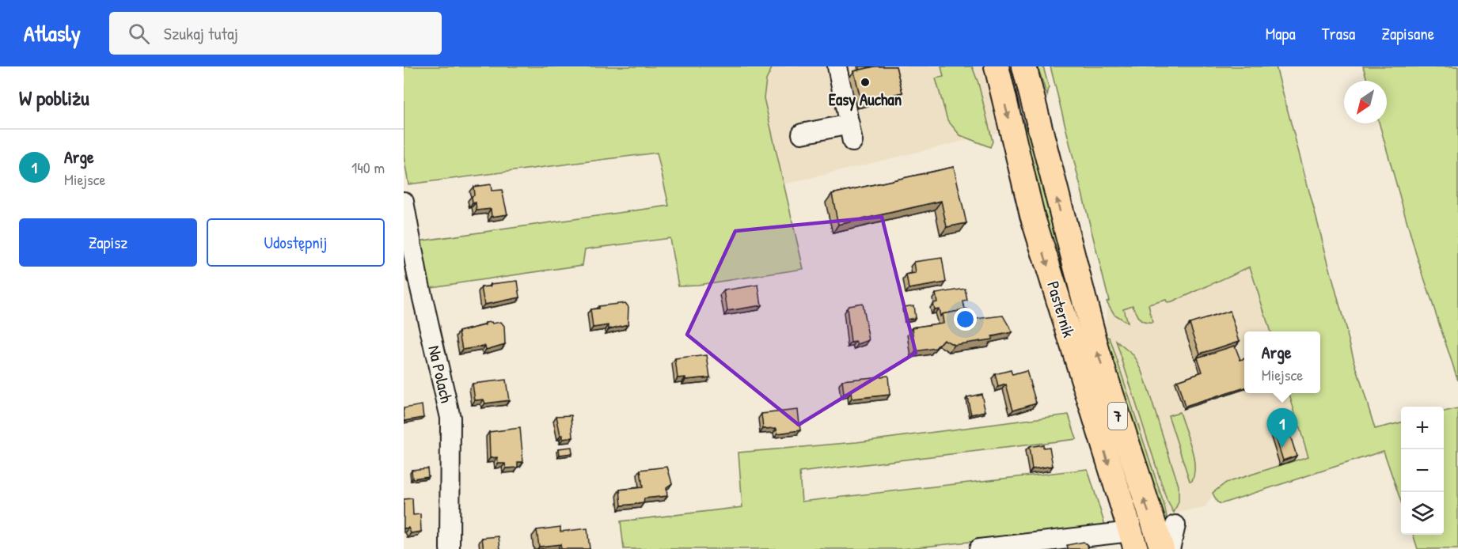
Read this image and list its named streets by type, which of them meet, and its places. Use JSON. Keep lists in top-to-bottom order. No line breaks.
{"streets":{"main road":["Pasternik","7"],"street":["Na Polach"]},"places":["Easy Auchan"],"north":"bottom left","page":{"header":"Atlasly","search":"Szukaj tutaj","nav":["Mapa","Trasa","Zapisane"],"heading":"W pobliżu","list":[{"mark":"1","name":"Arge","note":"Miejsce","value":"140 m"}],"buttons":["Zapisz","Udostępnij"],"popup":["Arge","Miejsce"],"map_buttons":["+","−"],"pins":"1"}}
